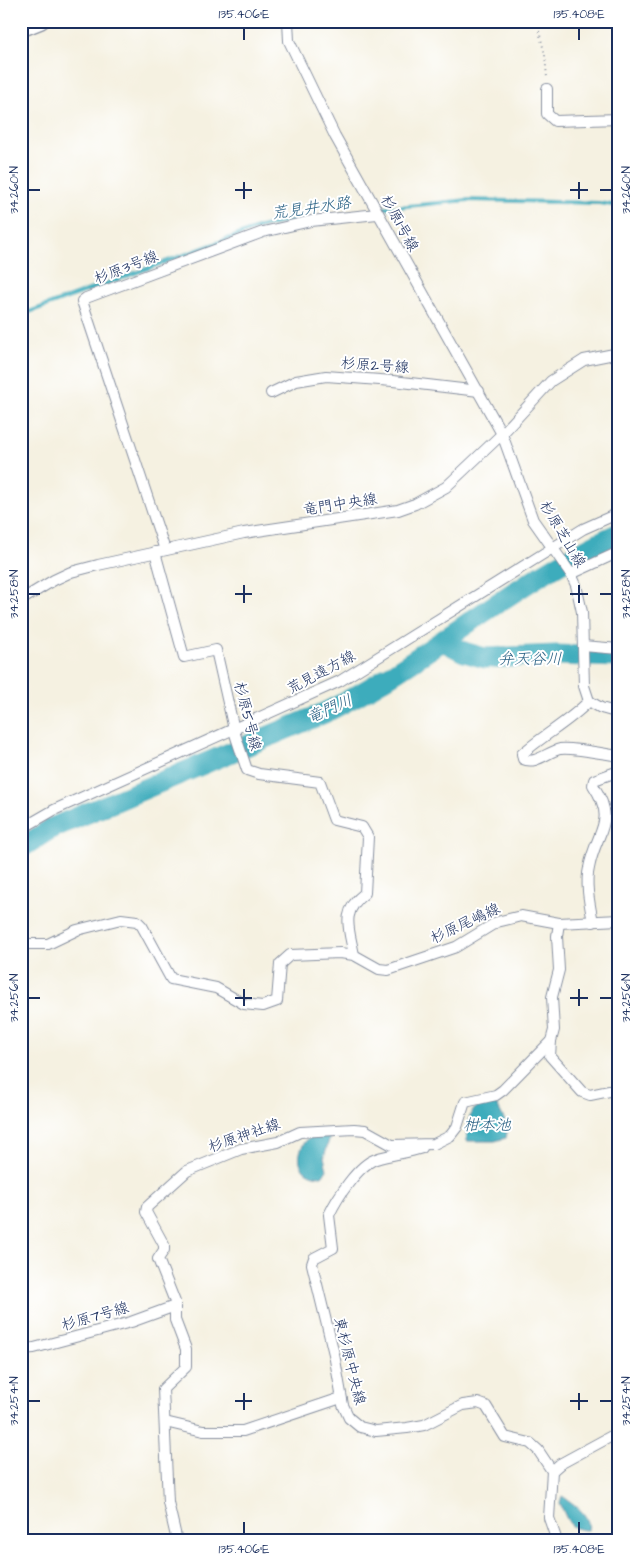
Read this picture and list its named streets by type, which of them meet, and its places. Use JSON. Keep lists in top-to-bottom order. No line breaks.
{"streets":{"street":["杉原1号線","杉原3号線","杉原2号線","竜門中央線","杉原芝山線","荒見遠方線","杉原5号線","杉原尾嶋線","杉原神社線","杉原7号線","東杉原中央線"]},"crossings":[["杉原1号線","杉原3号線"],["杉原1号線","杉原2号線"],["杉原1号線","竜門中央線"],["杉原1号線","杉原芝山線"],["杉原3号線","竜門中央線"],["杉原3号線","杉原5号線"],["竜門中央線","杉原芝山線"],["竜門中央線","杉原5号線"],["杉原芝山線","荒見遠方線"],["荒見遠方線","杉原5号線"],["杉原5号線","杉原尾嶋線"],["杉原神社線","杉原7号線"],["杉原神社線","東杉原中央線"]],"water":["荒見井水路","弁天谷川","竜門川","柑本池"],"coordinates":["135.406°E","135.408°E","34.260°N","34.258°N","34.256°N","34.254°N"]}
